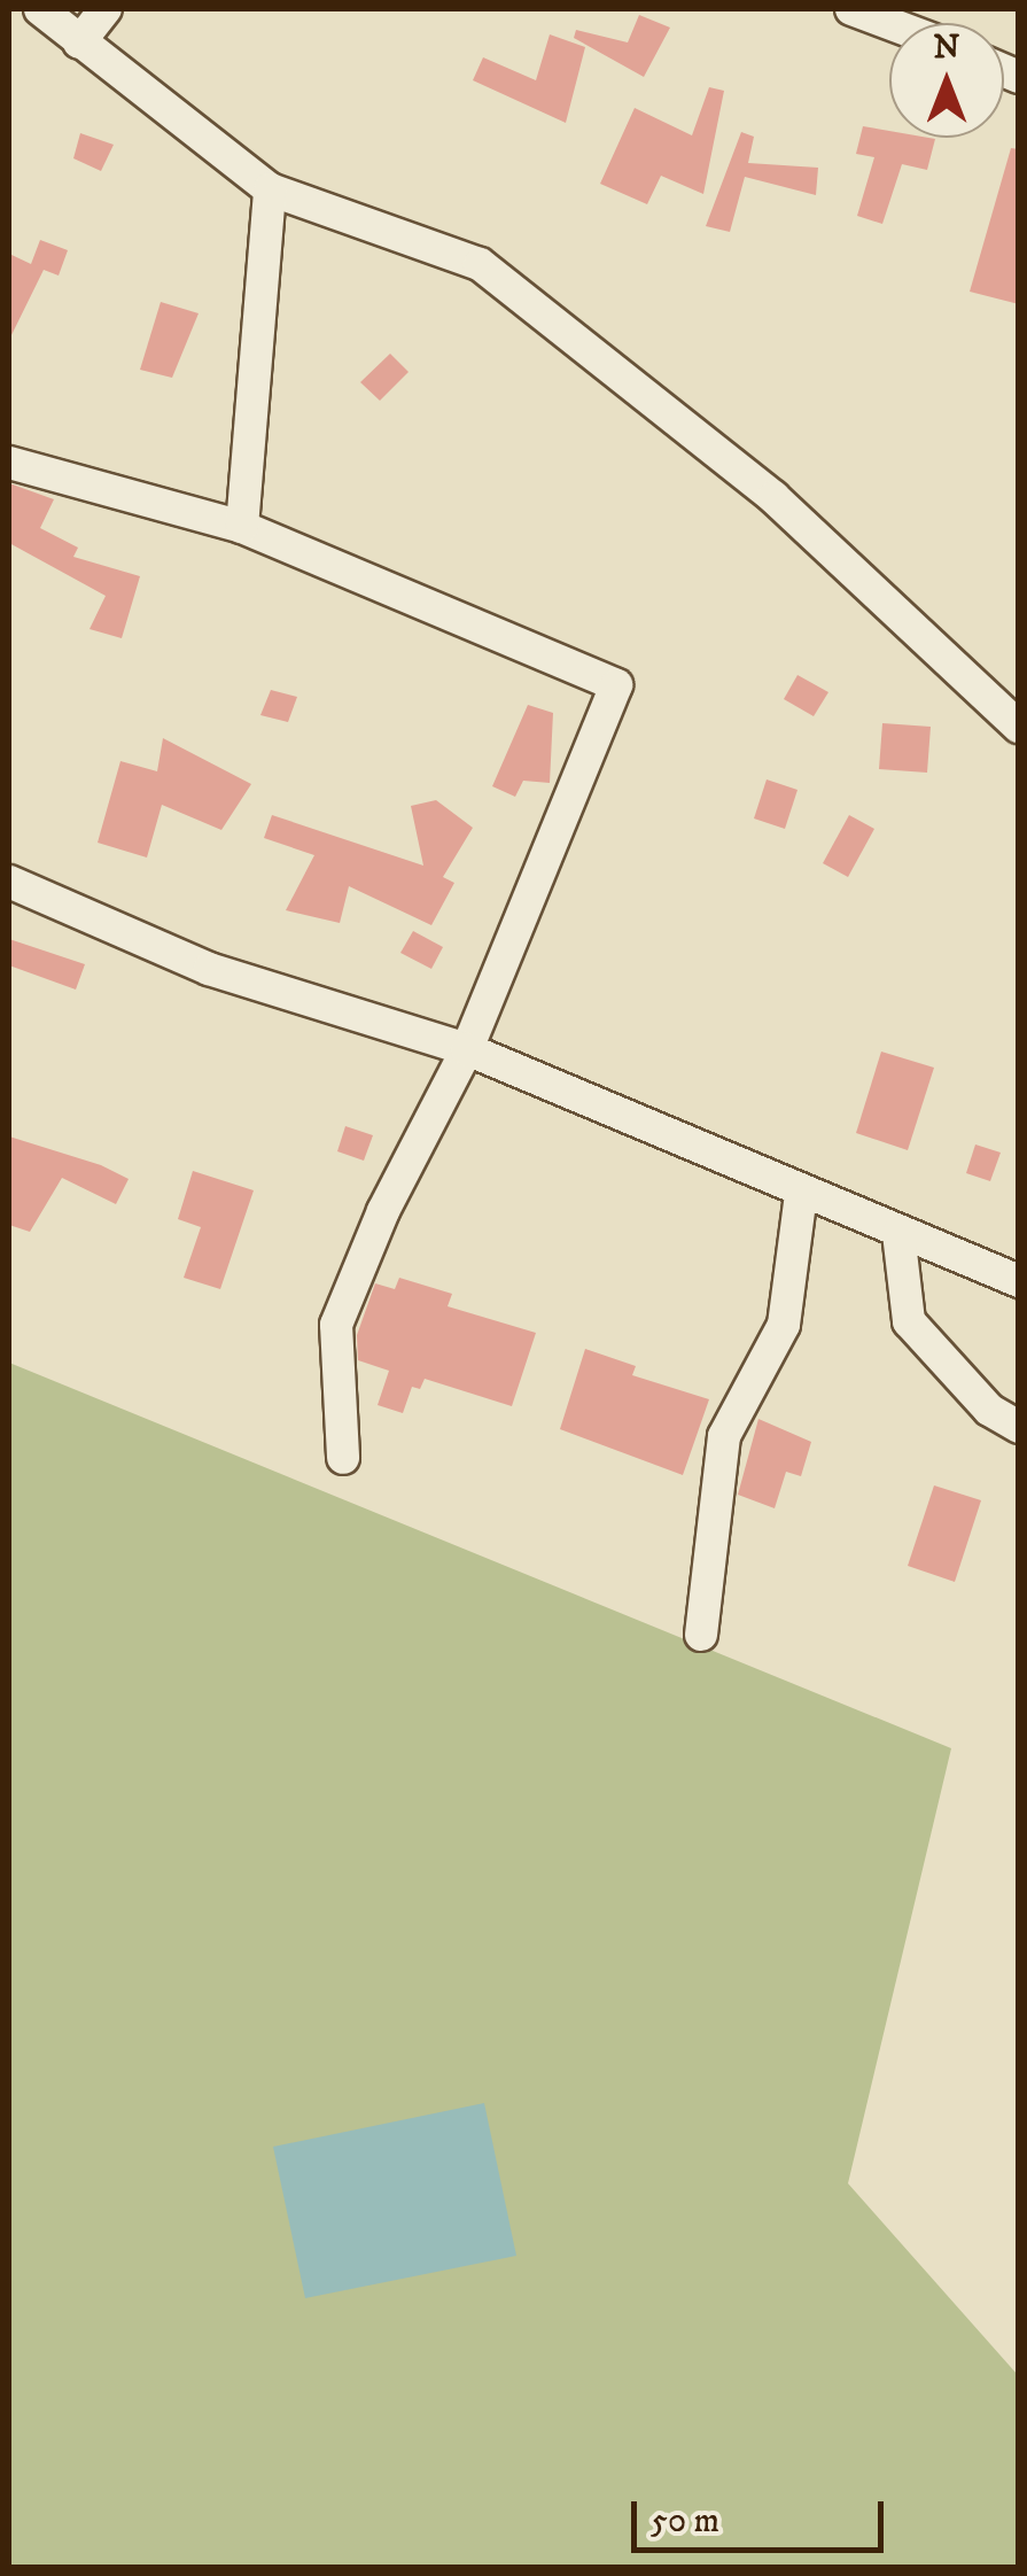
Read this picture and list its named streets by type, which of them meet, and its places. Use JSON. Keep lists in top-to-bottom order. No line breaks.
{"scale_bar":"50 m","north":"top"}
